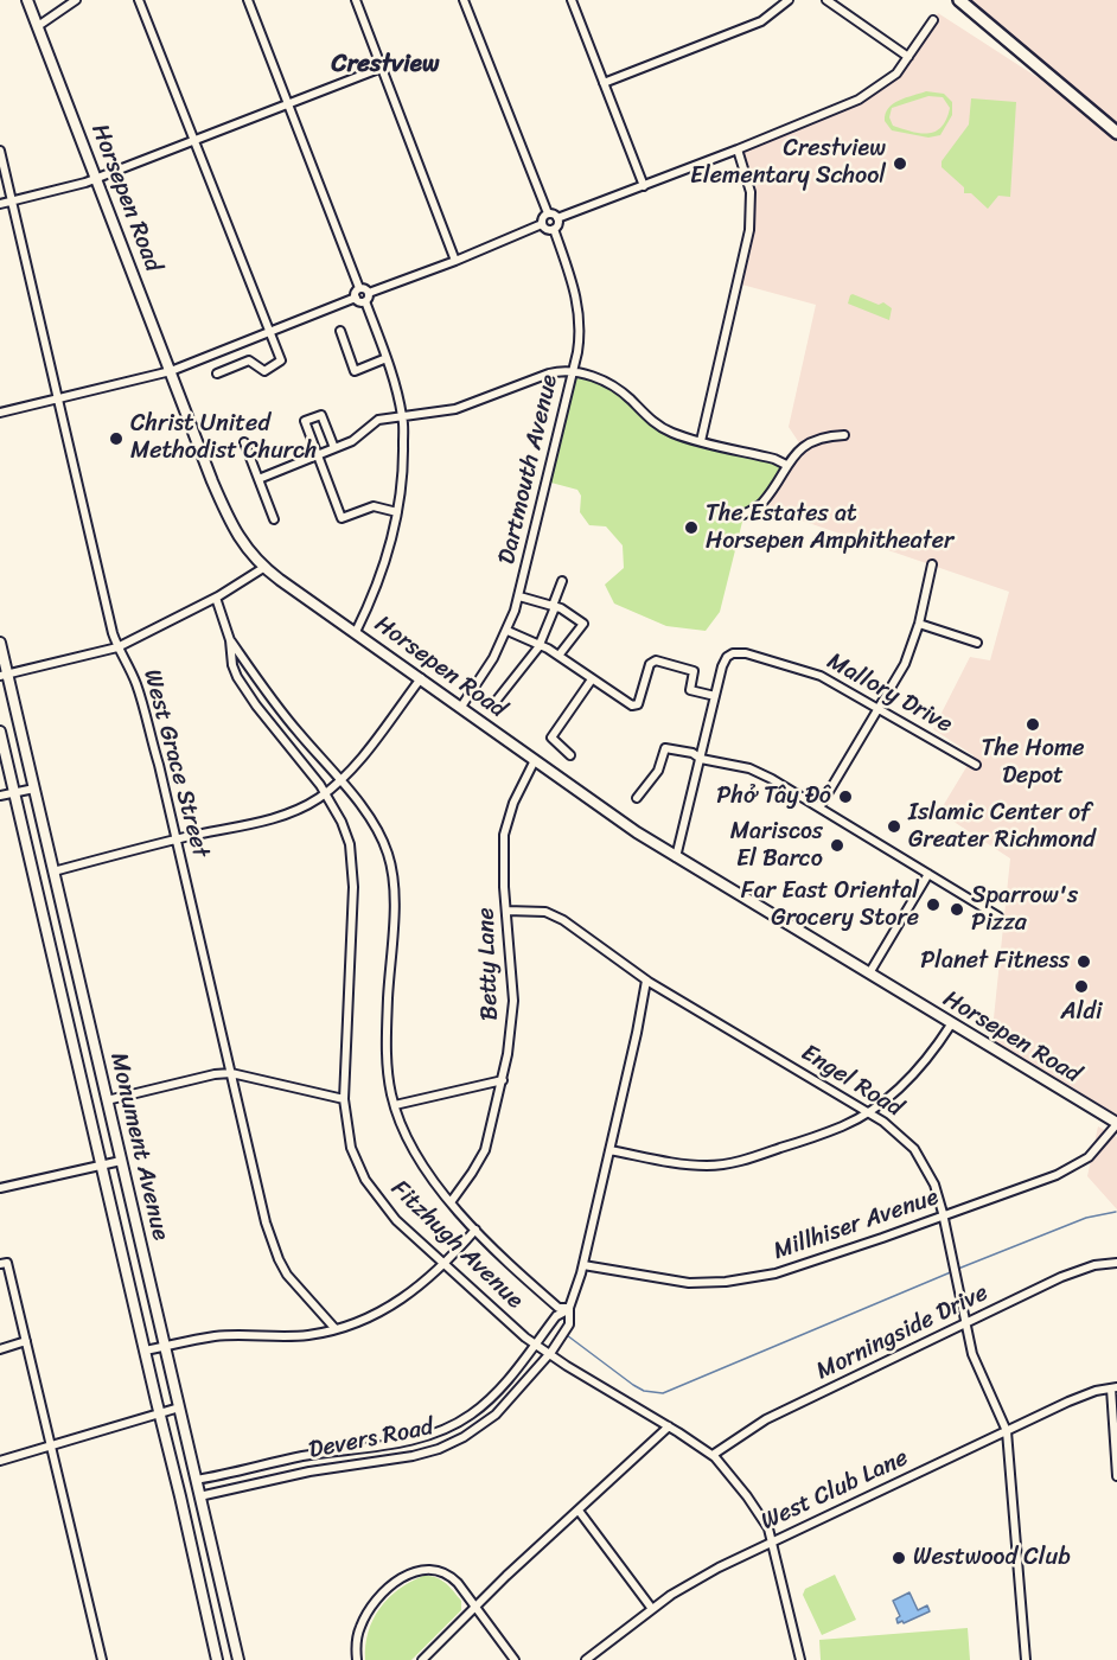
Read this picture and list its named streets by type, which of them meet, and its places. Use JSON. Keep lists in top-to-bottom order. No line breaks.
{"streets":{"street":["Horsepen Road","Dartmouth Avenue","Mallory Drive","West Grace Street","Betty Lane","Engel Road","Monument Avenue","Millhiser Avenue","Fitzhugh Avenue","Morningside Drive","Devers Road","West Club Lane"]},"crossings":[["Horsepen Road","Dartmouth Avenue"],["Horsepen Road","Betty Lane"],["Horsepen Road","Millhiser Avenue"],["Betty Lane","Engel Road"],["Betty Lane","Fitzhugh Avenue"],["Engel Road","Millhiser Avenue"],["Engel Road","Morningside Drive"],["Engel Road","Devers Road"],["Engel Road","West Club Lane"],["Monument Avenue","Devers Road"],["Millhiser Avenue","Devers Road"],["Fitzhugh Avenue","Morningside Drive"],["Fitzhugh Avenue","Devers Road"],["Fitzhugh Avenue","West Club Lane"]],"districts":["Crestview"],"places":["Crestview Elementary School","Christ United Methodist Church","The Estates at Horsepen Amphitheater","The Home Depot","Phở Tây Đô","Islamic Center of Greater Richmond","Mariscos El Barco","Far East Oriental Grocery Store","Sparrow's Pizza","Planet Fitness","Aldi","Westwood Club"]}
